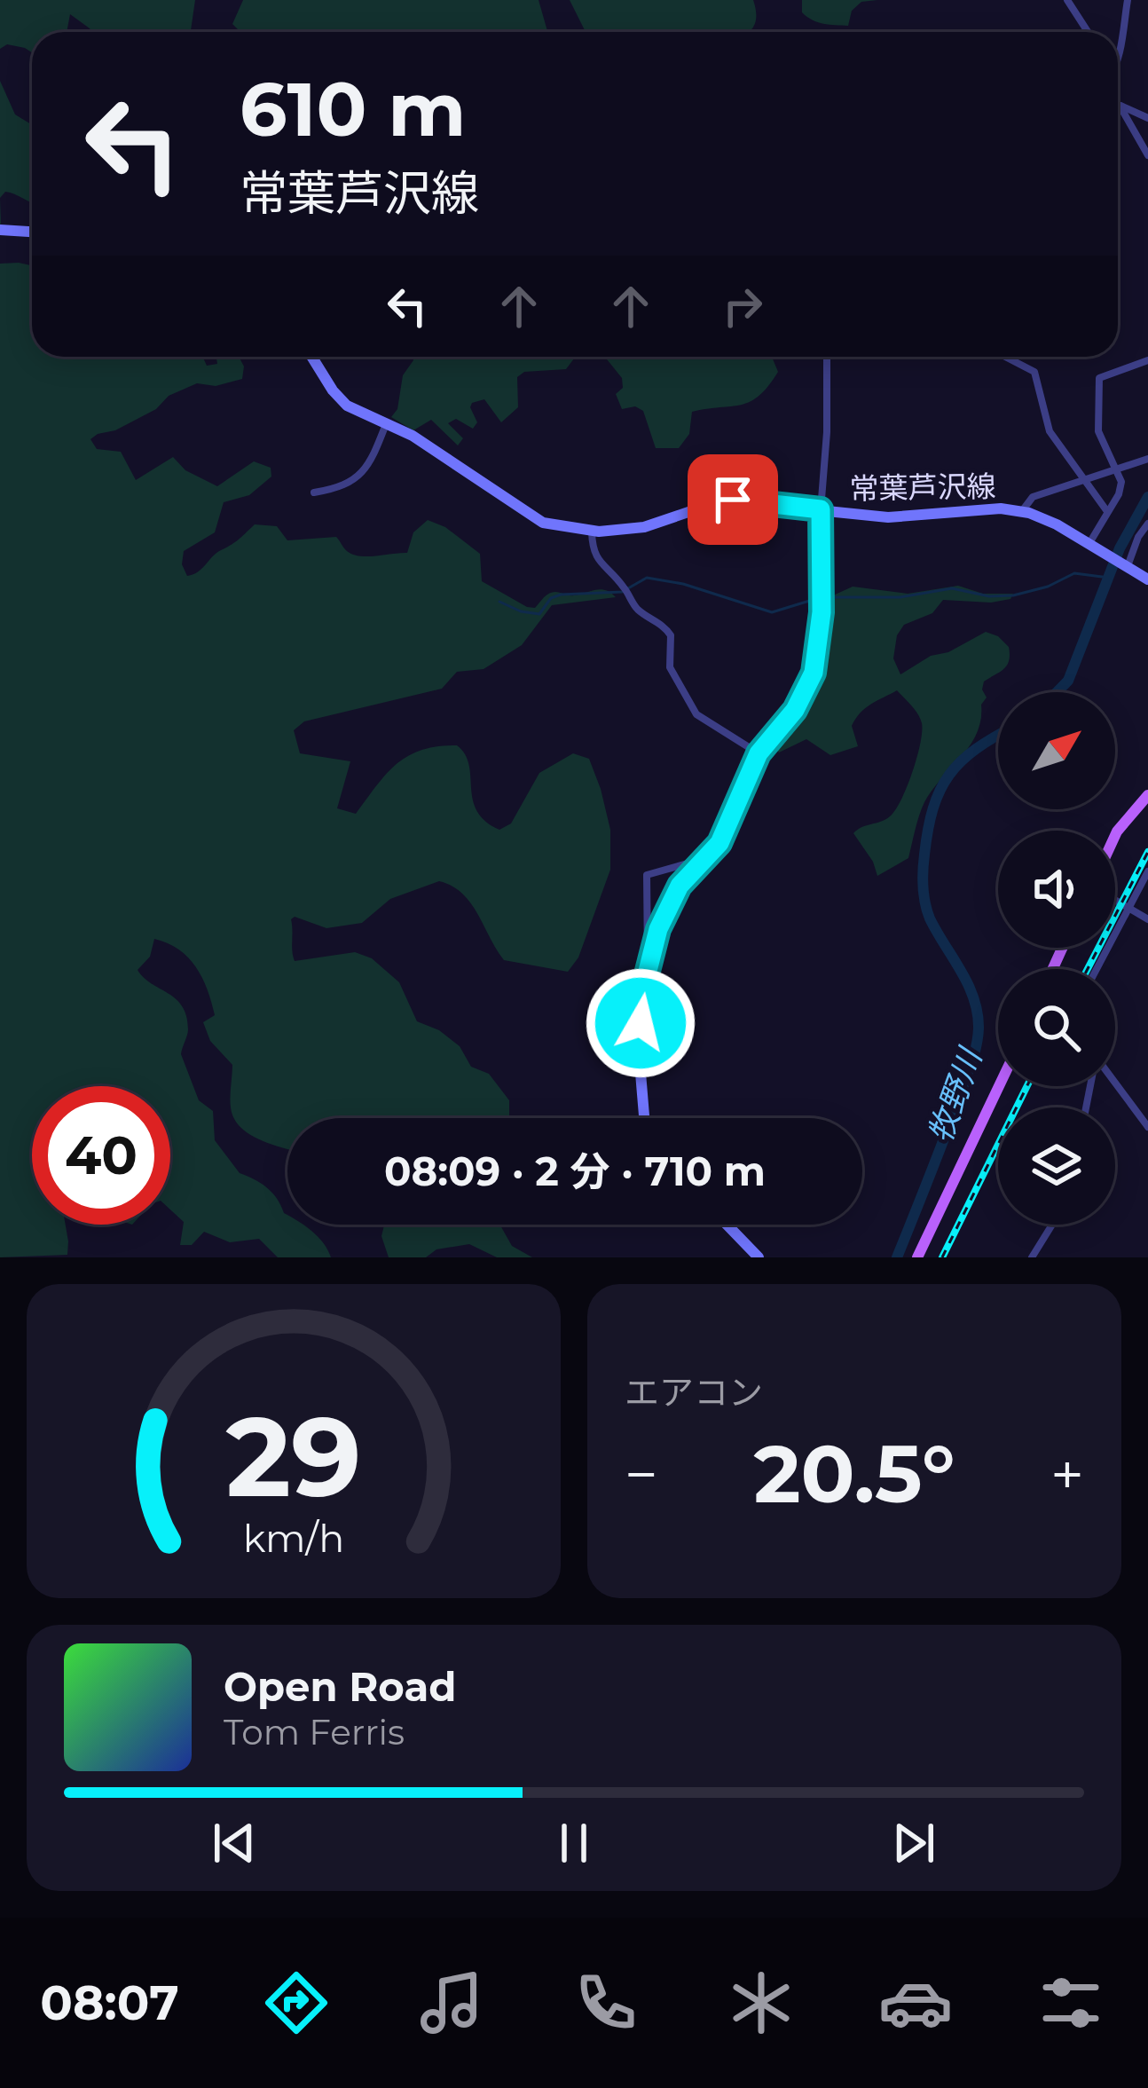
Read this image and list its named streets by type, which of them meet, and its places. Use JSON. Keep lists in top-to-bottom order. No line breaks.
{"streets":{"main road":["常葉芦沢線"]},"water":["牧野川"],"north":"top right","page":{"turn":["610 m","常葉芦沢線"],"limit":"40","trip":"08:09 · 2 分 · 710 m","tile":"エアコン","heat":["−","20.5°","+"],"song":["Open Road","Tom Ferris"],"tabs":"08:07","gauge":["29","km/h"]}}
